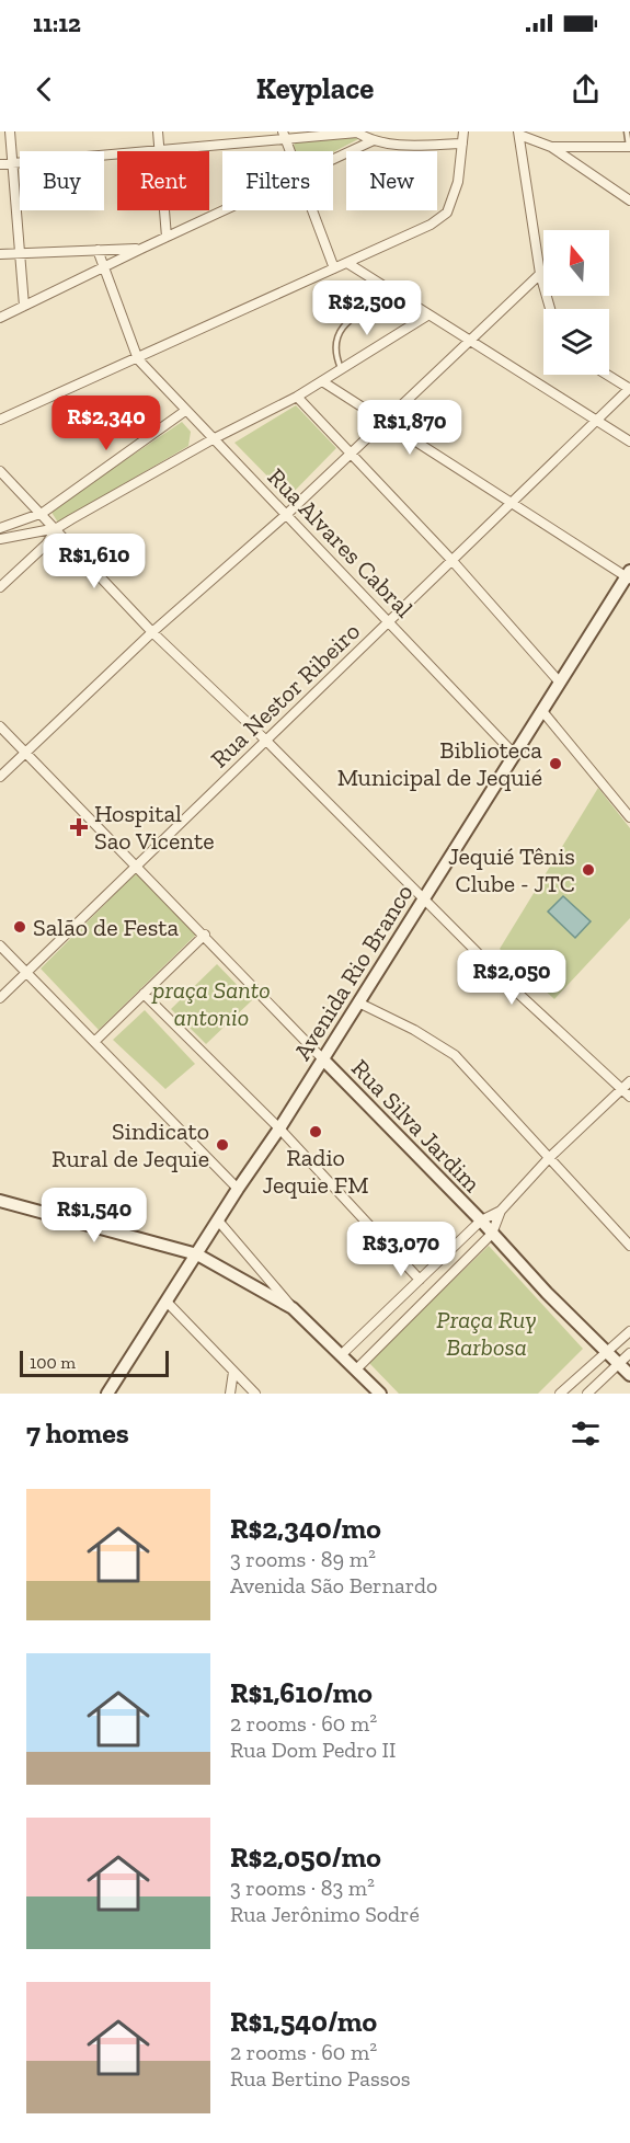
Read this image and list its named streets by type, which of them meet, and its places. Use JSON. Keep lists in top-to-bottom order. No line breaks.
{"streets":{"main road":["Avenida Rio Branco","Rua Silva Jardim"],"street":["Rua Alvares Cabral","Rua Nestor Ribeiro"]},"crossings":[["Rua Alvares Cabral","Rua Nestor Ribeiro"],["Rua Alvares Cabral","Avenida Rio Branco"],["Avenida Rio Branco","Rua Silva Jardim"]],"parks":["praça Santo antonio","Praça Ruy Barbosa"],"places":{"other":["Biblioteca Municipal de Jequié","Jequié Tênis Clube - JTC","Salão de Festa","Radio Jequie FM","Sindicato Rural de Jequie"],"health":["Hospital Sao Vicente"]},"scale_bar":"100 m","north":"top","page":{"status":"11:12","header":"Keyplace","chip":["Buy","Rent","Filters","New"],"price":["R$2,500","R$2,340","R$1,870","R$1,610","R$2,050","R$1,540","R$3,070"],"scale":"100 m","heading":"7 homes","list":[{"name":"R$2,340/mo","note":"3 rooms · 89 m² · Avenida São Bernardo"},{"name":"R$1,610/mo","note":"2 rooms · 60 m² · Rua Dom Pedro II"},{"name":"R$2,050/mo","note":"3 rooms · 83 m² · Rua Jerônimo Sodré"},{"name":"R$1,540/mo","note":"2 rooms · 60 m² · Rua Bertino Passos"}]}}
